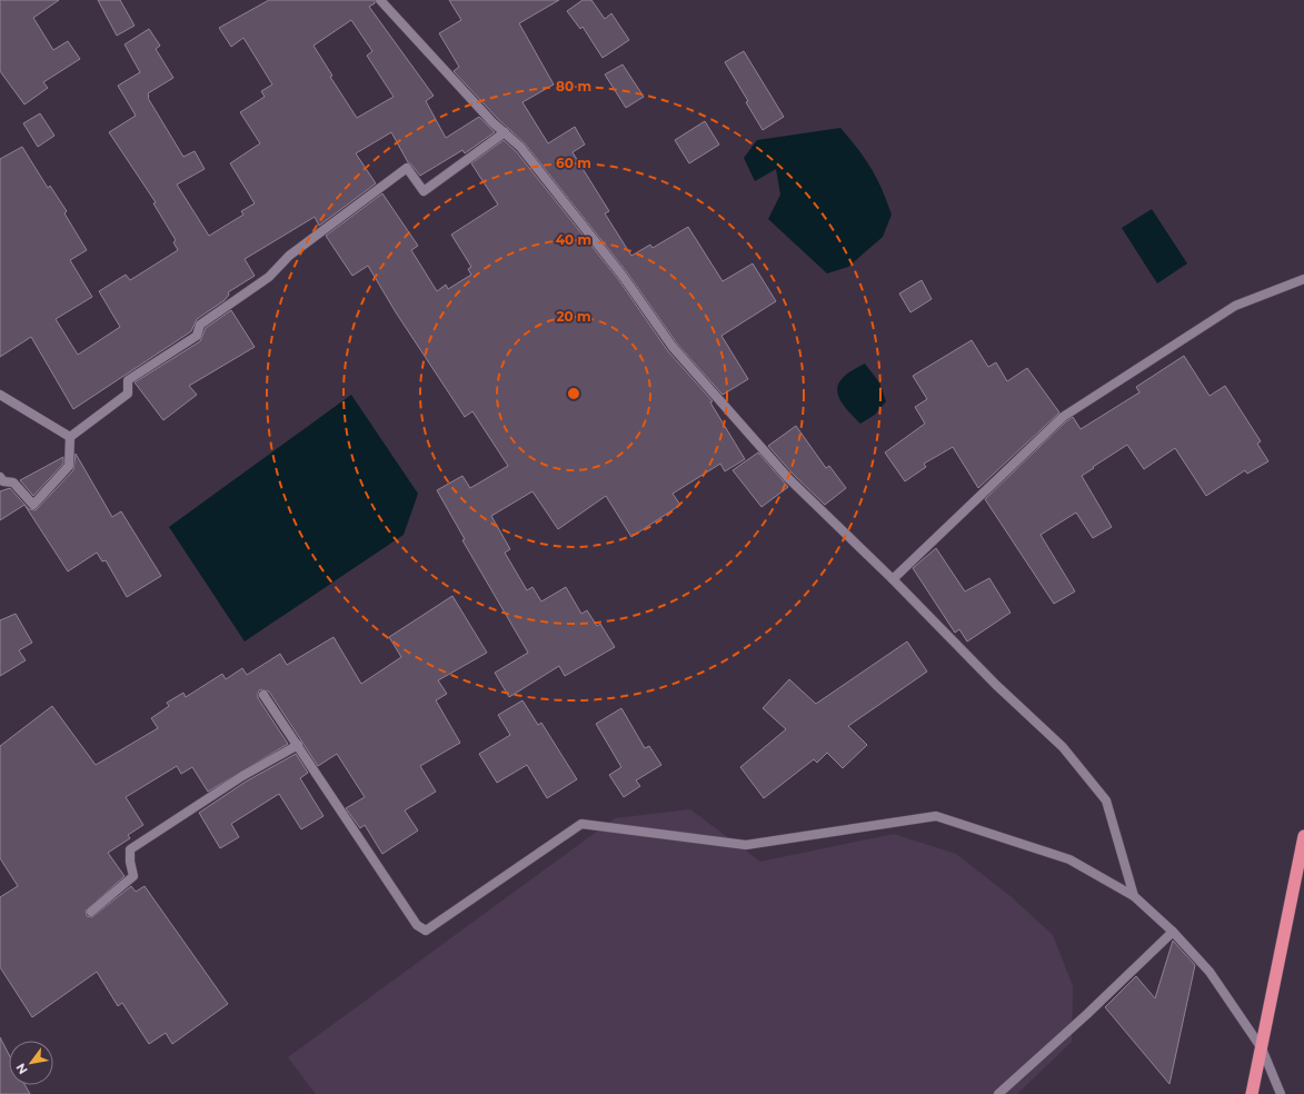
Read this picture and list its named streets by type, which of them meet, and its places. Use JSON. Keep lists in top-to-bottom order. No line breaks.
{"north":"bottom left","rings":["80 m","60 m","40 m","20 m"]}
